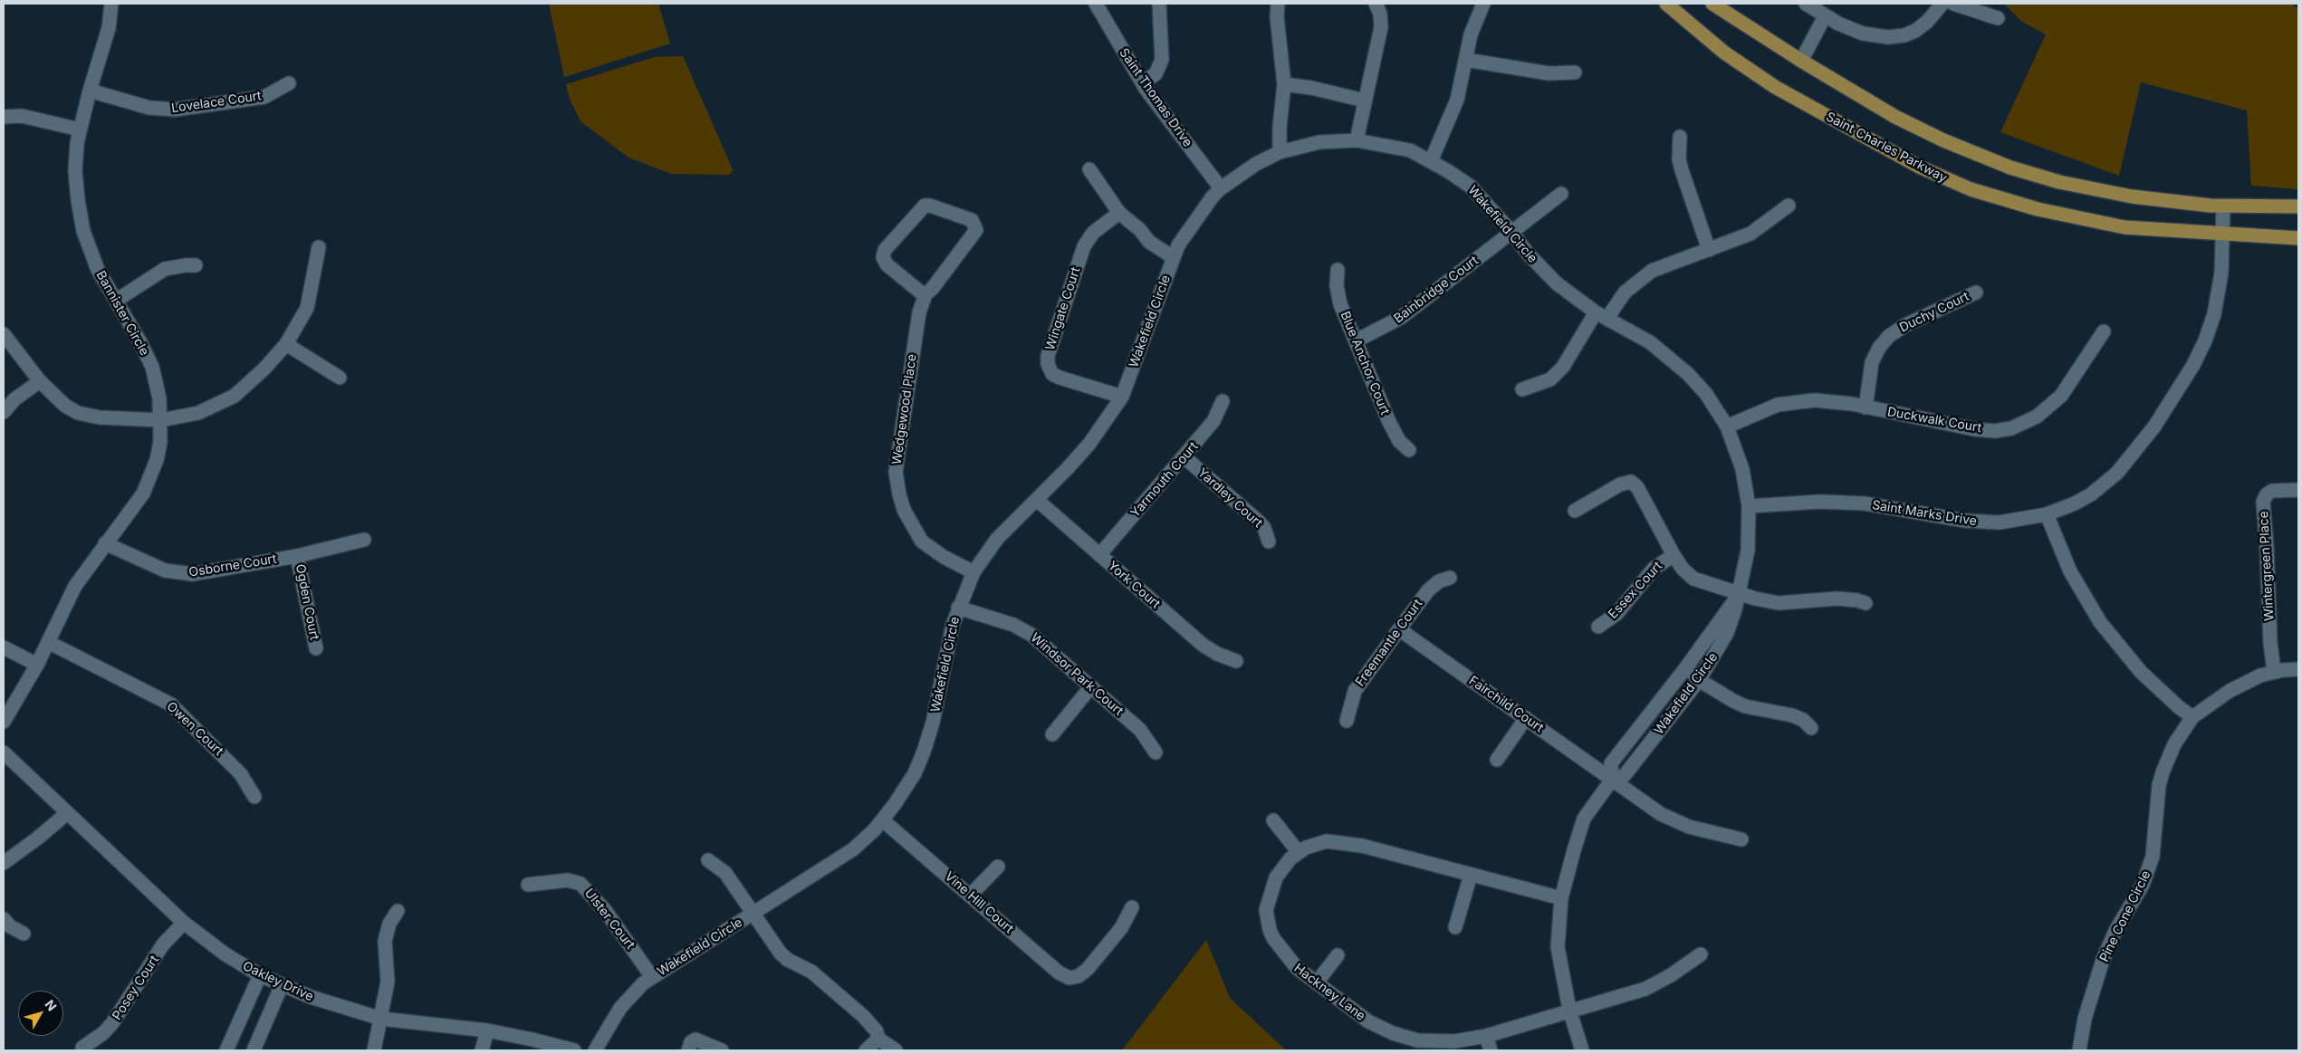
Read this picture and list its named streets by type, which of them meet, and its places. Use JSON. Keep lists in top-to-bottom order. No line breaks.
{"streets":{"main road":["Saint Charles Parkway"],"street":["Saint Thomas Drive","Lovelace Court","Wakefield Circle","Bainbridge Court","Wingate Court","Duchy Court","Bannister Circle","Blue Anchor Court","Wedgewood Place","Duckwalk Court","Yarmouth Court","Yardley Court","Saint Marks Drive","Osborne Court","Wintergreen Place","York Court","Essex Court","Ogden Court","Freemantle Court","Windsor Park Court","Fairchild Court","Owen Court","Vine Hill Court","Pine Cone Circle","Ulster Court","Oakley Drive","Posey Court","Hackney Lane"]},"crossings":[["Saint Thomas Drive","Wakefield Circle"],["Lovelace Court","Bannister Circle"],["Saint Charles Parkway","Saint Marks Drive"],["Wakefield Circle","Bainbridge Court"],["Wakefield Circle","Wingate Court"],["Wakefield Circle","Wedgewood Place"],["Wakefield Circle","Duckwalk Court"],["Wakefield Circle","Saint Marks Drive"],["Wakefield Circle","York Court"],["Wakefield Circle","Windsor Park Court"],["Wakefield Circle","Fairchild Court"],["Wakefield Circle","Vine Hill Court"],["Wakefield Circle","Ulster Court"],["Wakefield Circle","Hackney Lane"],["Bainbridge Court","Blue Anchor Court"],["Duchy Court","Duckwalk Court"],["Bannister Circle","Osborne Court"],["Bannister Circle","Owen Court"],["Yarmouth Court","Yardley Court"],["Yarmouth Court","York Court"],["Osborne Court","Ogden Court"],["Wintergreen Place","Pine Cone Circle"],["Freemantle Court","Fairchild Court"],["Oakley Drive","Posey Court"]],"north":"top right"}
